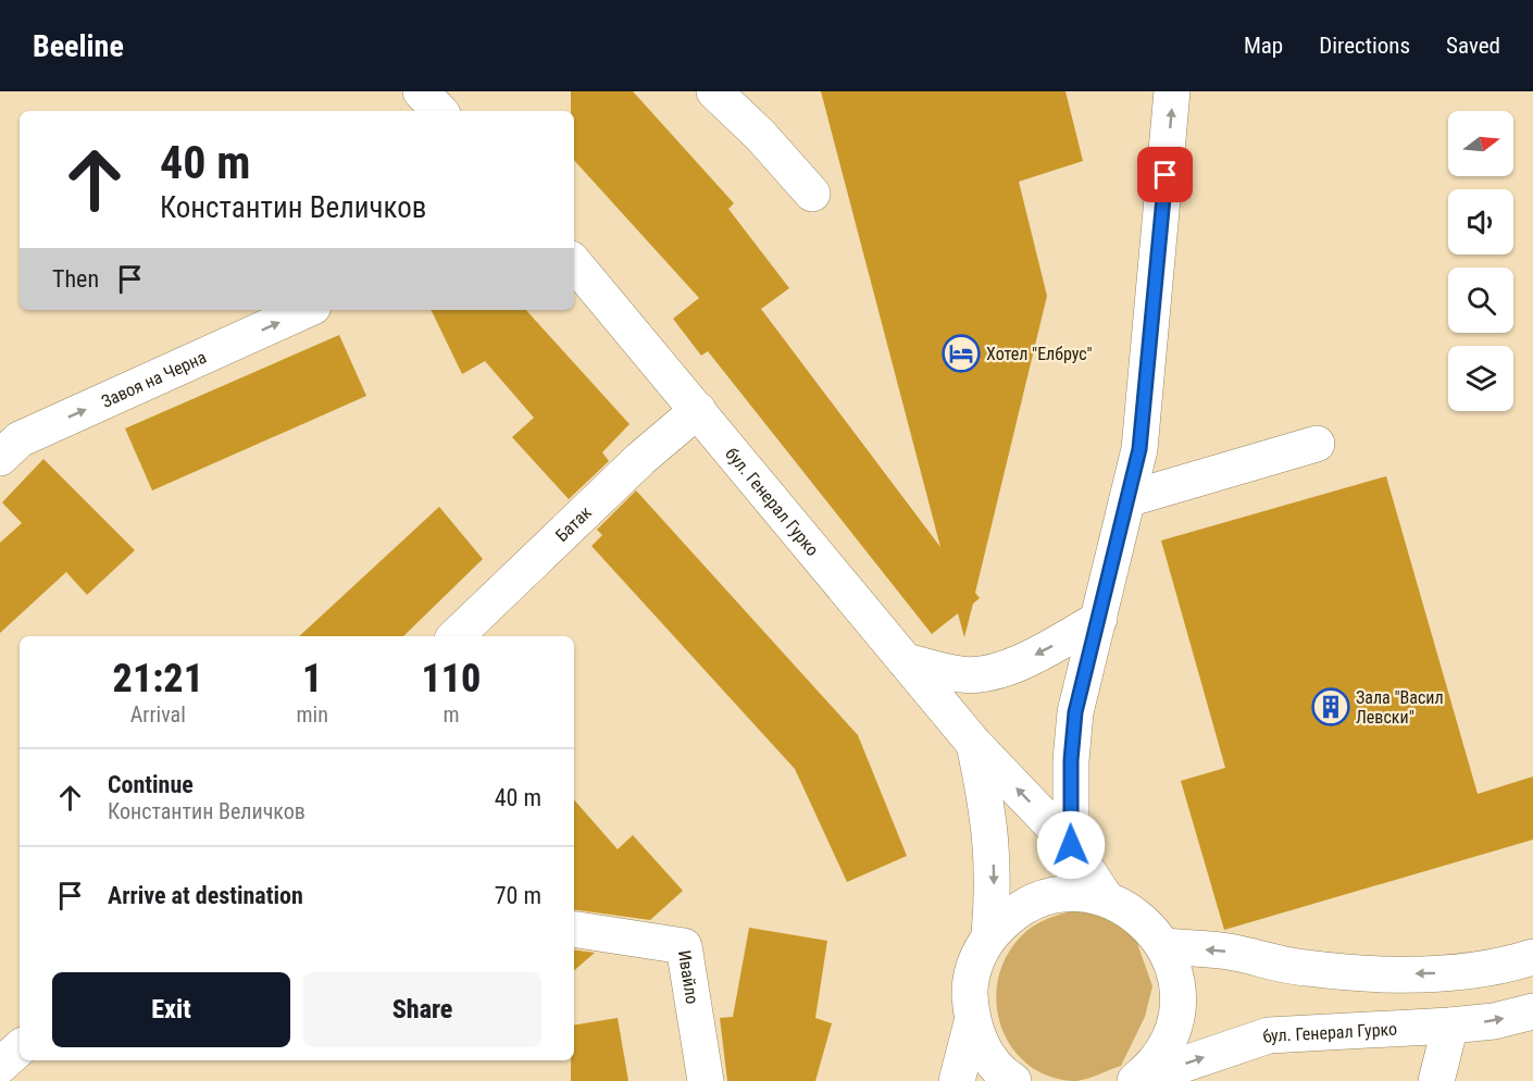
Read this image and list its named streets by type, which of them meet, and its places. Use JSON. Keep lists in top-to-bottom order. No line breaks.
{"streets":{"street":["Завоя на Черна","бул. Генерал Гурко","Батак","Ивайло"]},"crossings":[["бул. Генерал Гурко","Батак"]],"one_way":["Завоя на Черна"],"places":{"hotel":["Хотел \"Елбрус\""],"building":["Зала \"Васил Левски\""]},"north":"right","page":{"header":"Beeline","nav":["Map","Directions","Saved"],"turn":["40 m","Константин Величков"],"then":"Then","eta":["21:21","Arrival","1","min","110","m"],"list":[{"name":"Continue","note":"Константин Величков","value":"40 m"},{"name":"Arrive at destination","value":"70 m"}],"buttons":["Exit","Share"]}}
